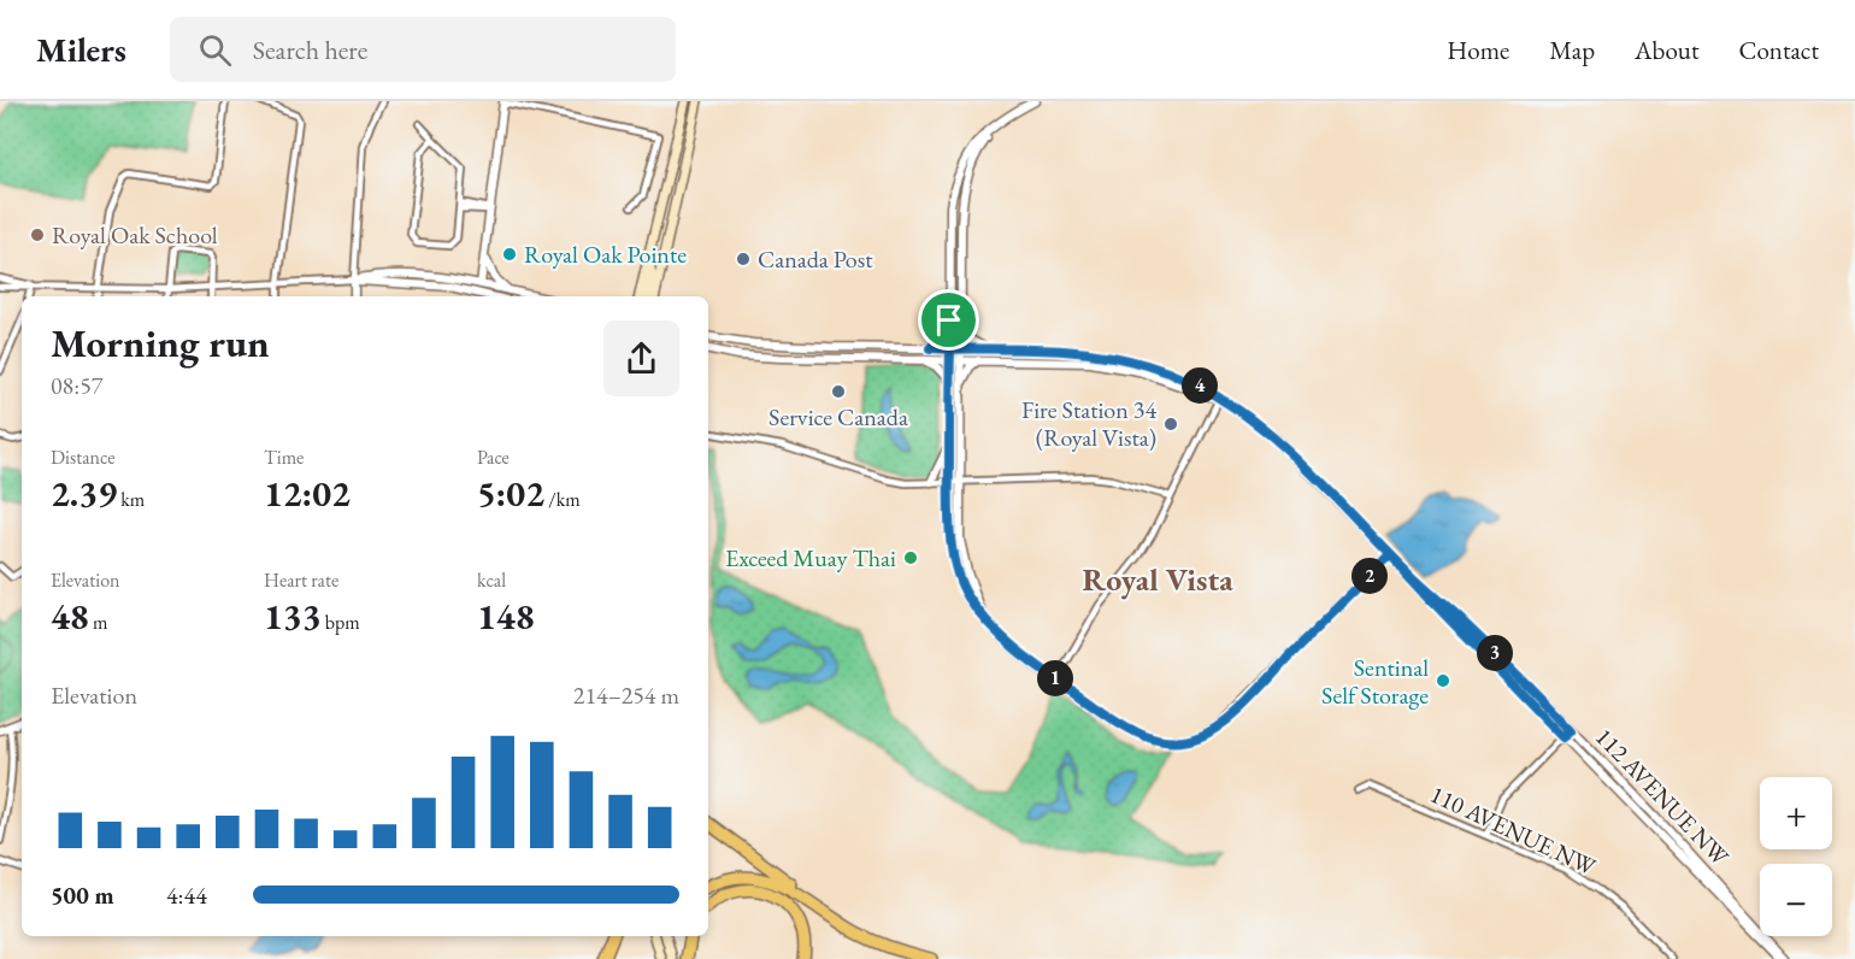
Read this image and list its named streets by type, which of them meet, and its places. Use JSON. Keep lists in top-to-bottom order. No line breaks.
{"streets":{"street":["112 AVENUE NW","110 AVENUE NW"]},"districts":["Royal Vista"],"places":["Royal Oak School","Royal Oak Pointe","Canada Post","Service Canada","Fire Station 34 (Royal Vista)","Exceed Muay Thai","Sentinal Self Storage"],"page":{"header":"Milers","search":"Search here","nav":["Home","Map","About","Contact"],"heading":["Morning run","08:57"],"pins":["4","2","3","1"],"stats":[["Distance","2.39 km"],["Time","12:02"],["Pace","5:02 /km"],["Elevation","48 m"],["Heart rate","133 bpm"],["kcal","148"]],"chart":["Elevation","214–254 m"],"map_buttons":["+","−"],"list":[{"name":"500 m","note":"4:44"}]}}
